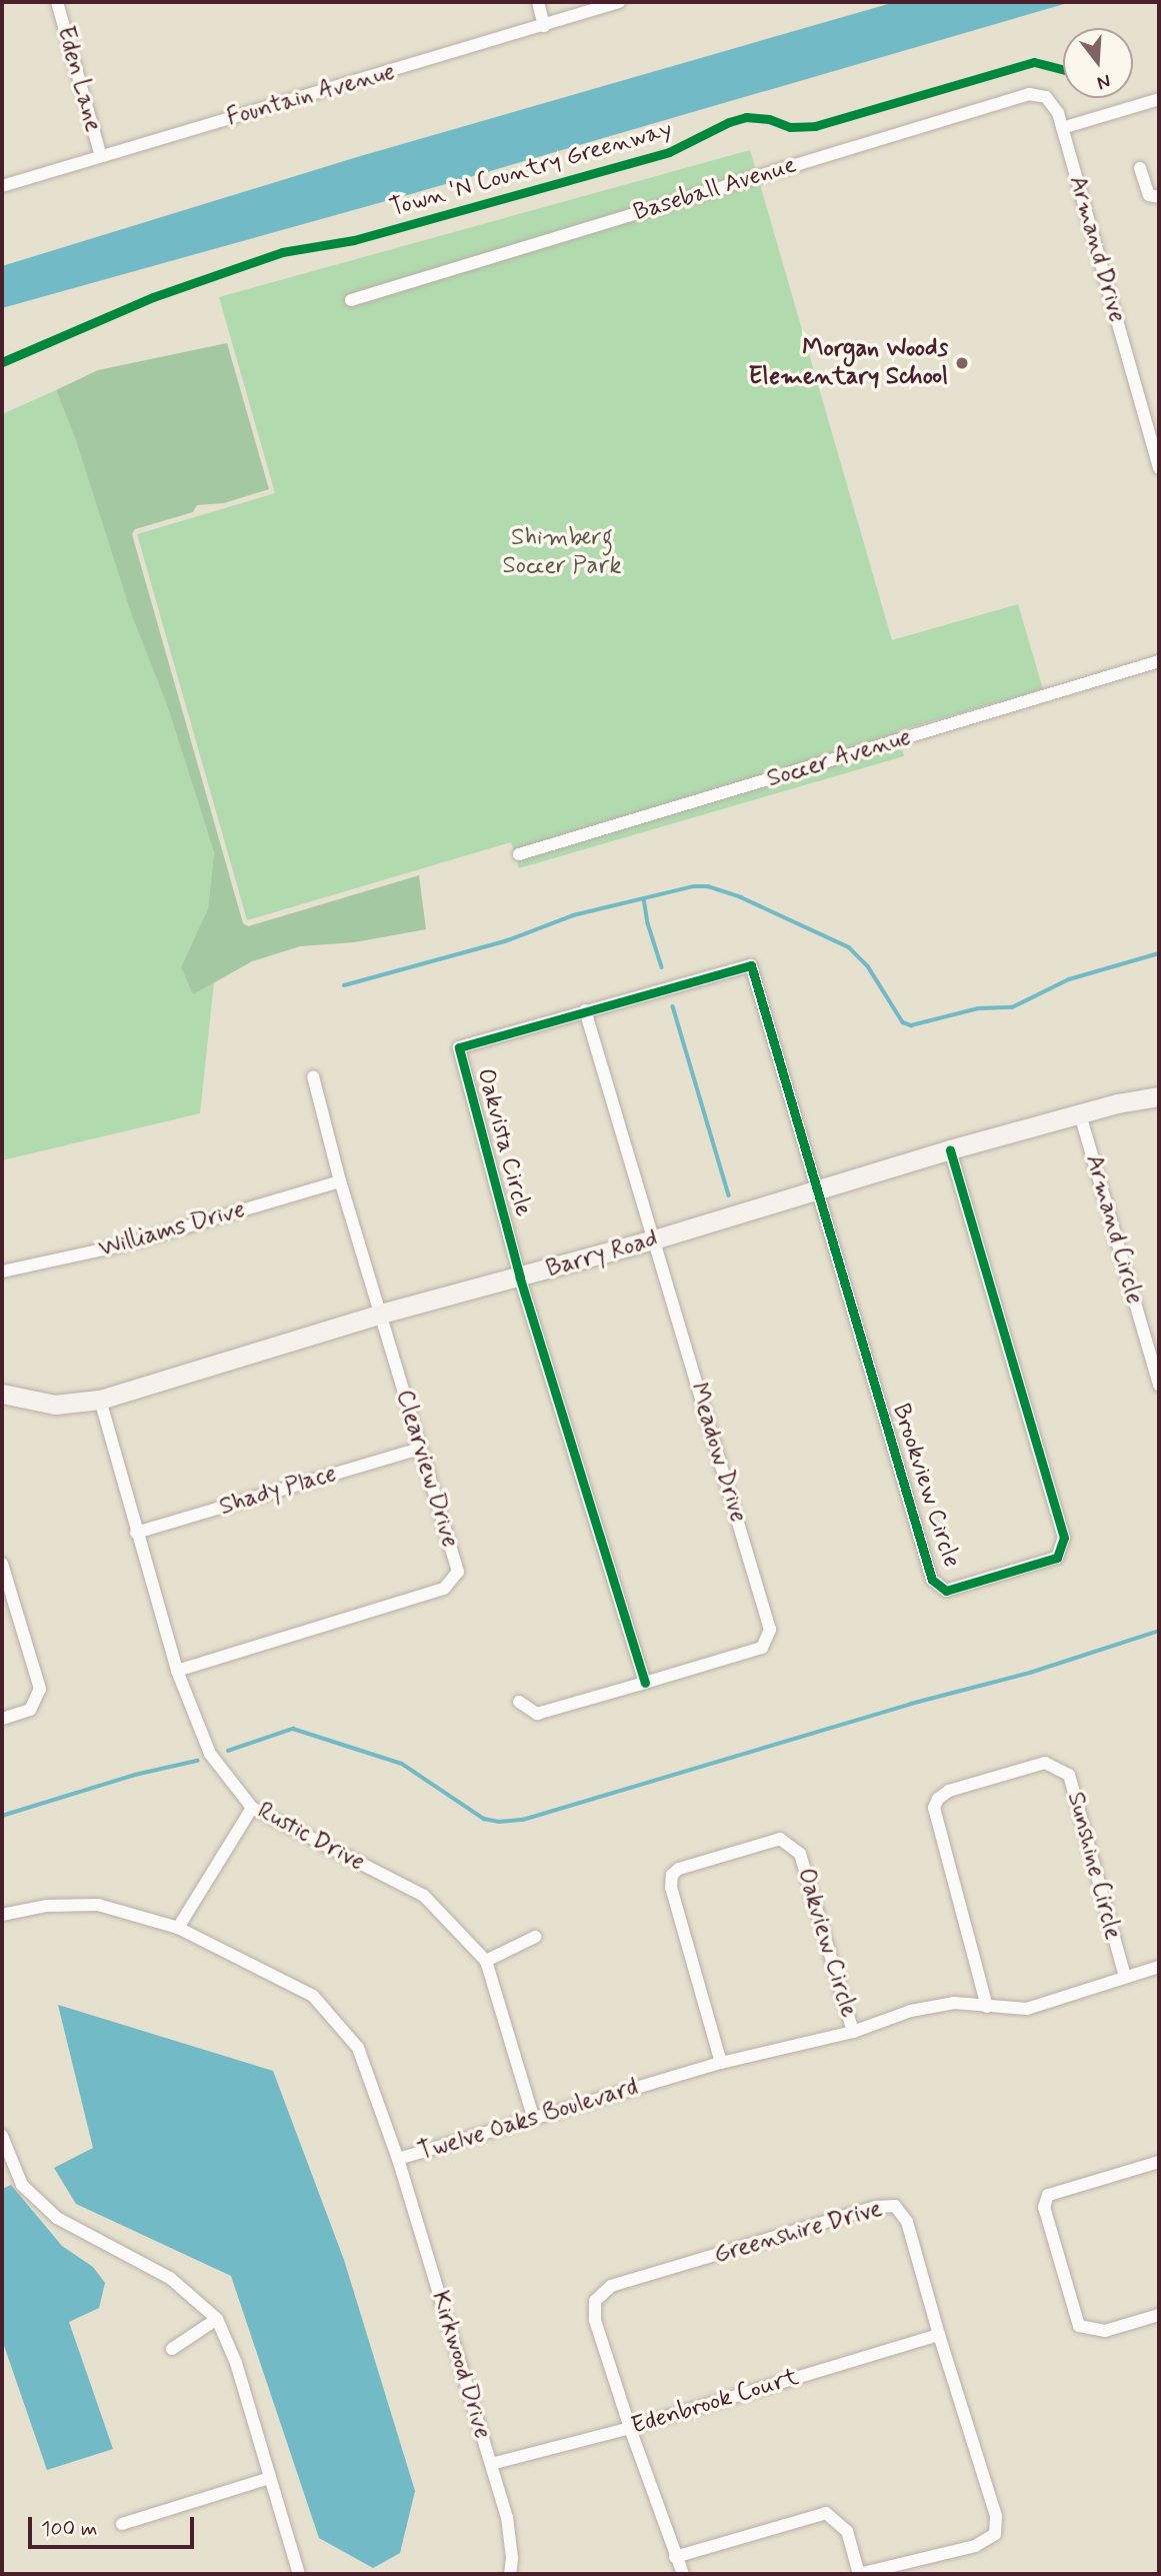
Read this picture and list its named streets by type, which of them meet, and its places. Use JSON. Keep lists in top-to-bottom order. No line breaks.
{"streets":{"street":["Eden Lane","Fountain Avenue","Baseball Avenue","Armand Drive","Soccer Avenue","Oakvista Circle","Williams Drive","Armand Circle","Barry Road","Meadow Drive","Clearview Drive","Brookview Circle","Shady Place","Rustic Drive","Sunshine Circle","Oakview Circle","Twelve Oaks Boulevard","Greenshire Drive","Kirkwood Drive","Edenbrook Court"],"cycle path":["Town 'N Country Greenway"]},"crossings":[["Eden Lane","Fountain Avenue"],["Baseball Avenue","Armand Drive"],["Oakvista Circle","Barry Road"],["Oakvista Circle","Meadow Drive"],["Oakvista Circle","Brookview Circle"],["Williams Drive","Clearview Drive"],["Armand Circle","Barry Road"],["Barry Road","Meadow Drive"],["Barry Road","Clearview Drive"],["Barry Road","Brookview Circle"],["Barry Road","Rustic Drive"],["Clearview Drive","Shady Place"],["Clearview Drive","Rustic Drive"],["Shady Place","Rustic Drive"],["Rustic Drive","Twelve Oaks Boulevard"],["Sunshine Circle","Twelve Oaks Boulevard"],["Oakview Circle","Twelve Oaks Boulevard"],["Twelve Oaks Boulevard","Kirkwood Drive"],["Greenshire Drive","Edenbrook Court"],["Kirkwood Drive","Edenbrook Court"]],"parks":["Shimberg Soccer Park"],"places":["Morgan Woods Elementary School"],"scale_bar":"100 m","north":"bottom"}
